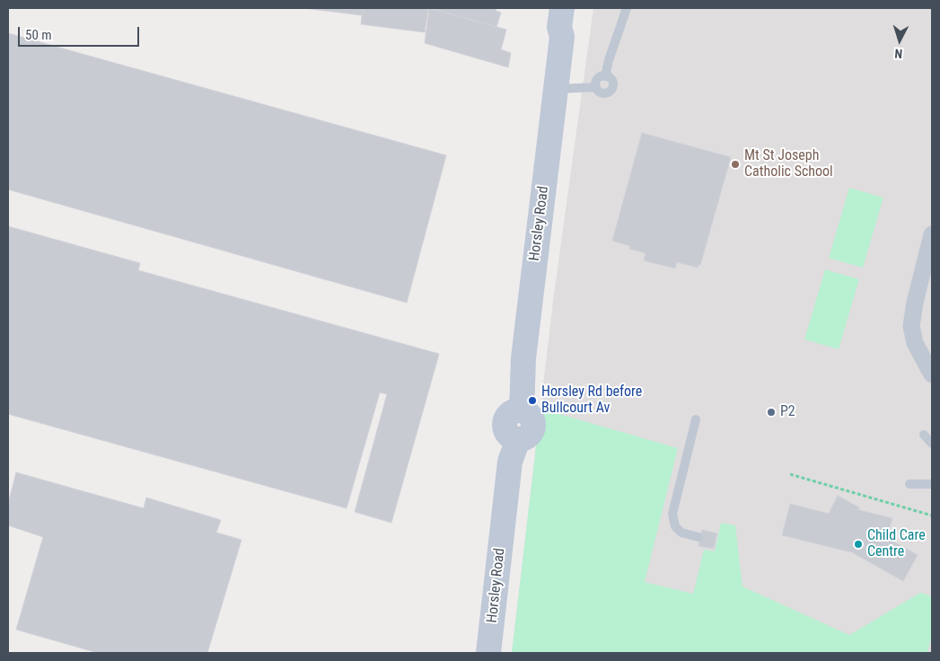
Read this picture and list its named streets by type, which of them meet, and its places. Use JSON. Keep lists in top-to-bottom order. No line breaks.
{"streets":{"main road":["Horsley Road"]},"places":["Mt St Joseph Catholic School","Horsley Rd before Bullcourt Av","P2","Child Care Centre"],"scale_bar":"50 m","north":"bottom"}
